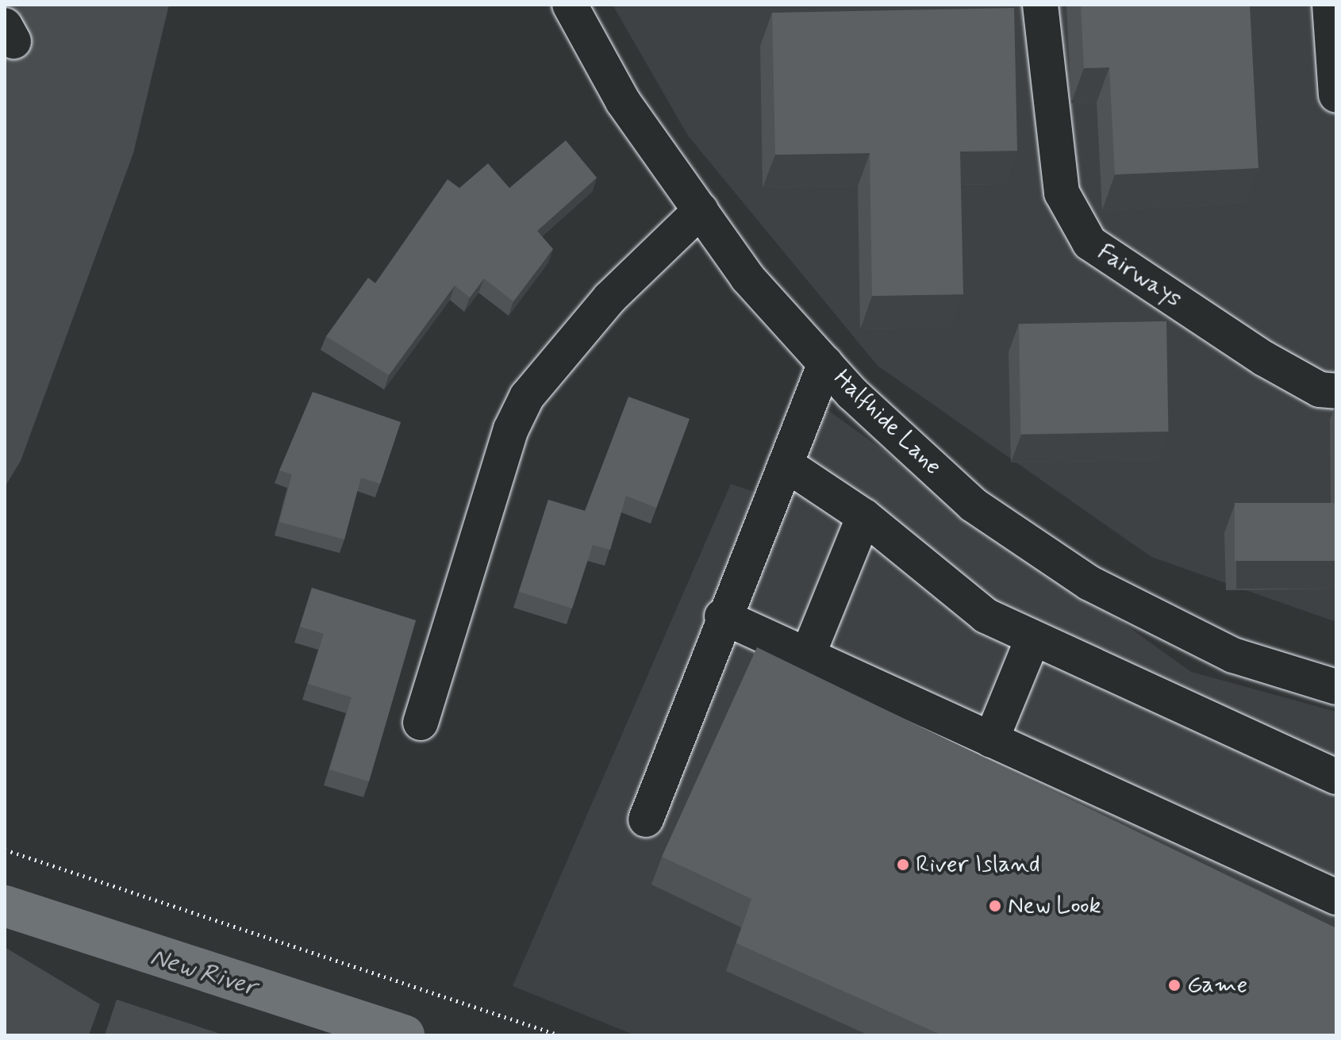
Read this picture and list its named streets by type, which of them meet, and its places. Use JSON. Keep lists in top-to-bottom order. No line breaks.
{"streets":{"main road":["Fairways","Halfhide Lane"]},"water":["New River"],"places":["River Island","New Look","Game"]}
